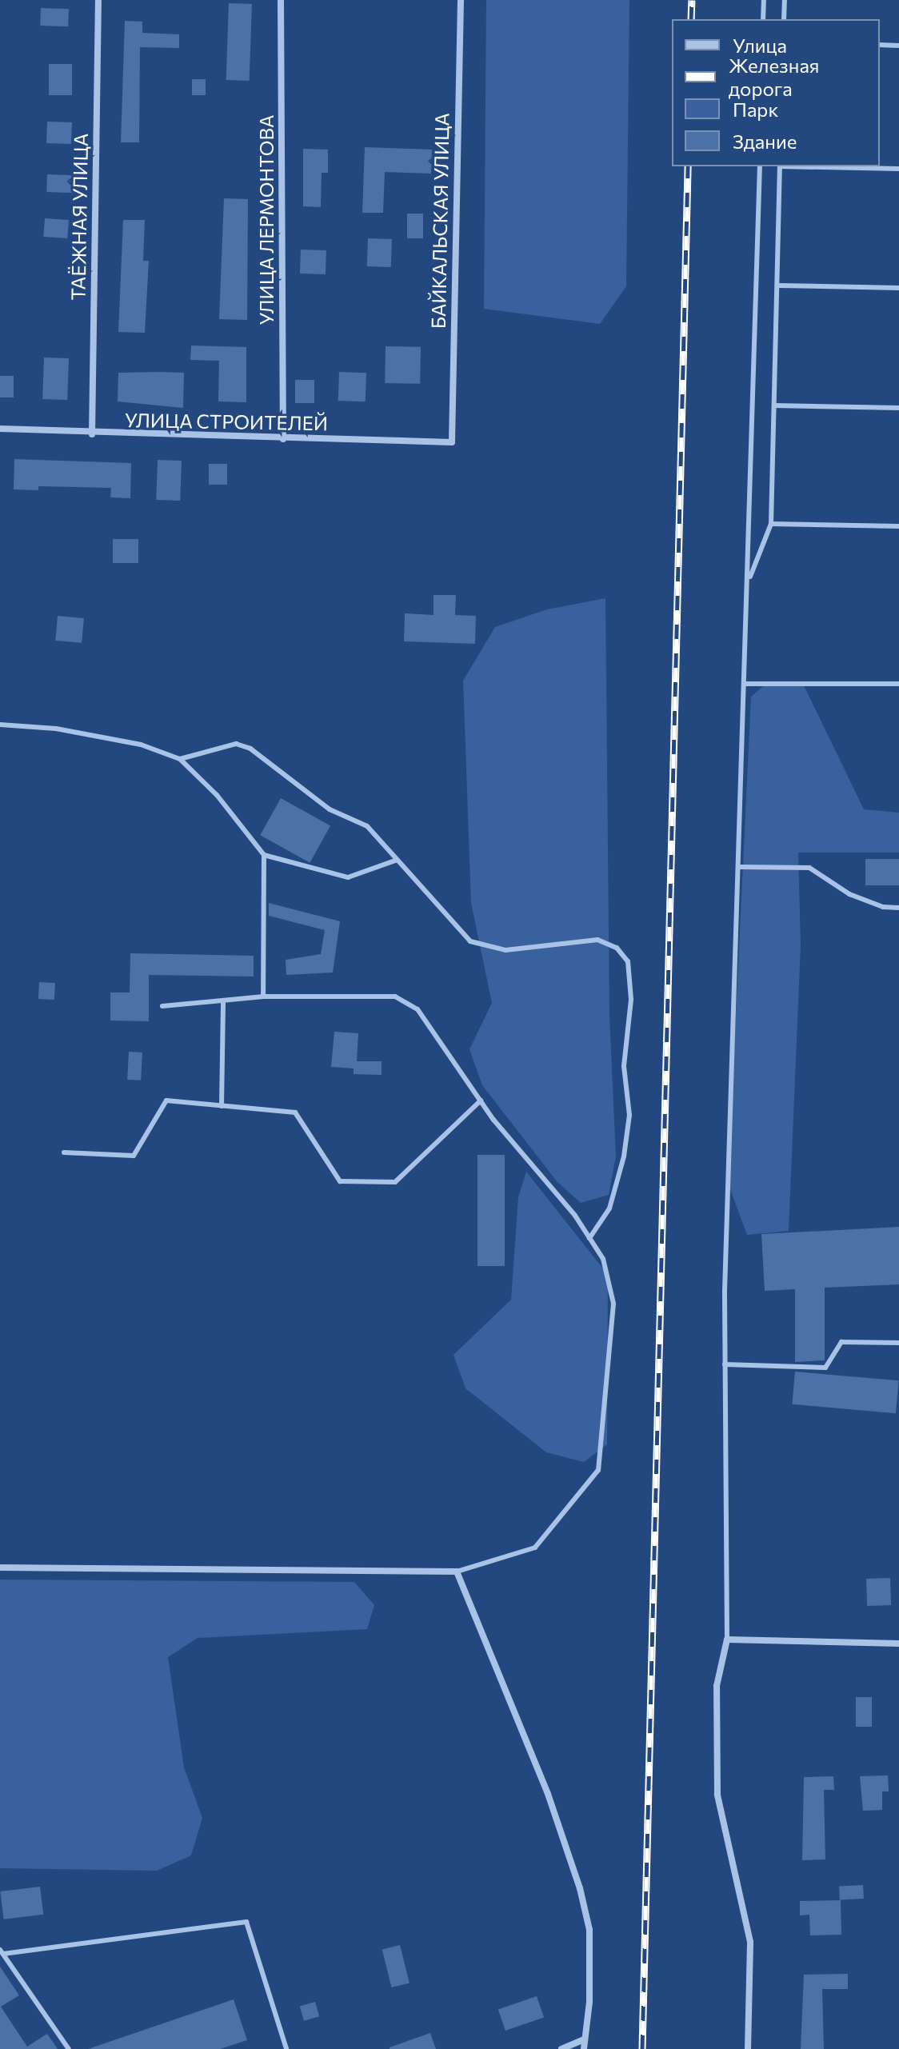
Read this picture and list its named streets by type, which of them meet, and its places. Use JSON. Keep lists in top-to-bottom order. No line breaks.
{"streets":{"street":["ТАЁЖНАЯ УЛИЦА","УЛИЦА ЛЕРМОНТОВА","БАЙКАЛЬСКАЯ УЛИЦА","УЛИЦА СТРОИТЕЛЕЙ"]},"crossings":[["ТАЁЖНАЯ УЛИЦА","УЛИЦА СТРОИТЕЛЕЙ"],["УЛИЦА ЛЕРМОНТОВА","УЛИЦА СТРОИТЕЛЕЙ"],["БАЙКАЛЬСКАЯ УЛИЦА","УЛИЦА СТРОИТЕЛЕЙ"]],"legend":["Улица","Железная дорога","Парк","Здание"]}
